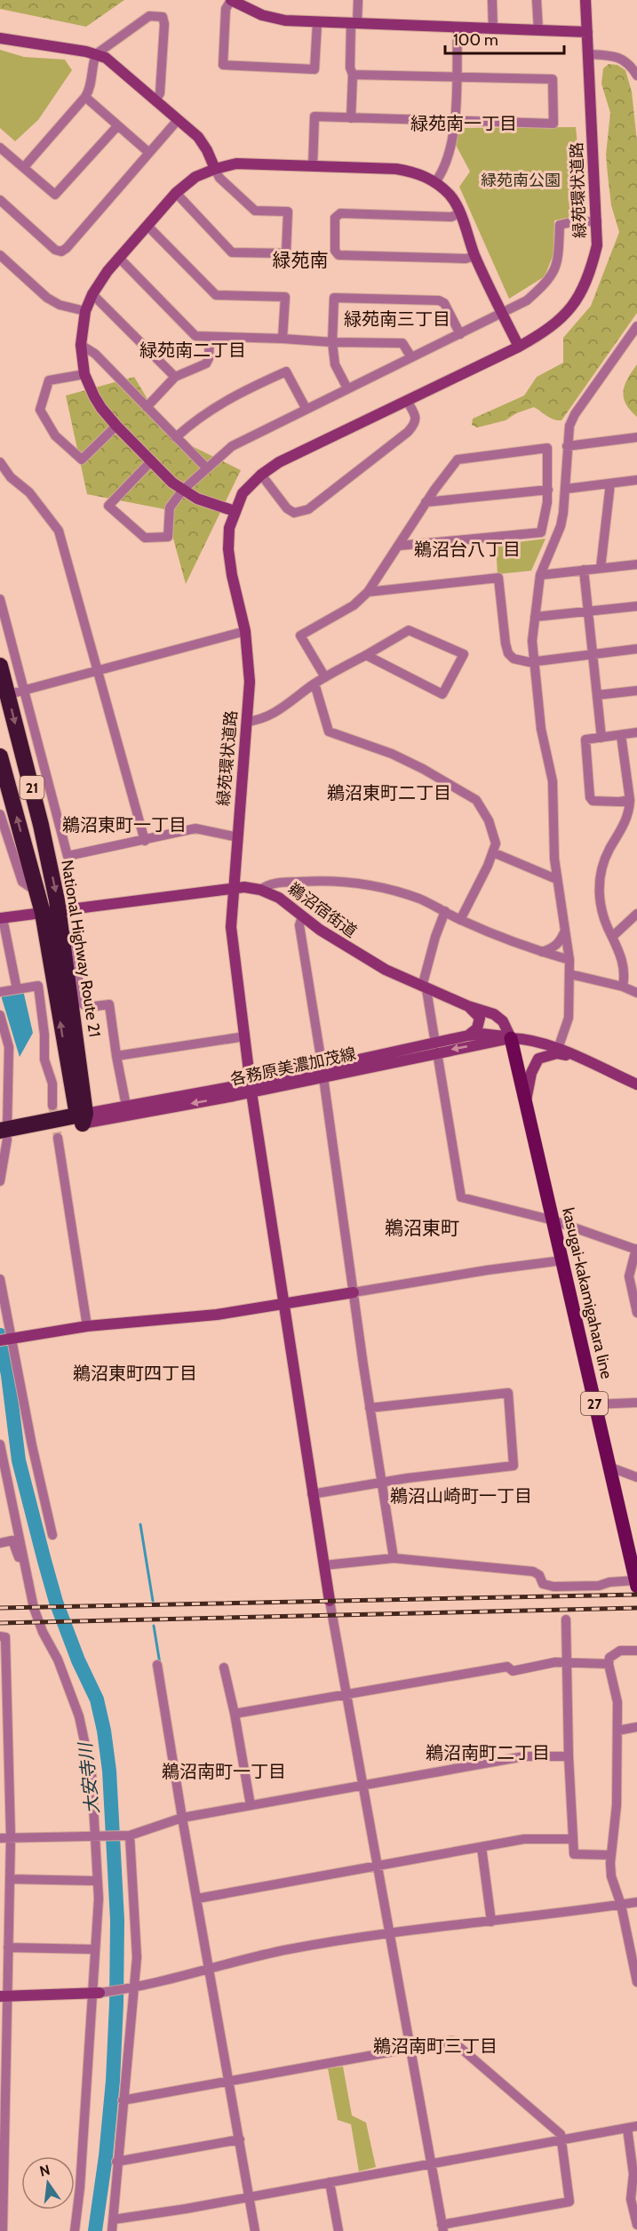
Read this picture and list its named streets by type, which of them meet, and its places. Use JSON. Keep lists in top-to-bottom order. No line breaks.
{"streets":{"highway":["21","National Highway Route 21"],"main road":["kasugai-kakamigahara line","27"],"street":["緑苑環状道路","鵜沼宿街道","各務原美濃加茂線"]},"crossings":[["緑苑環状道路","鵜沼宿街道"],["緑苑環状道路","各務原美濃加茂線"],["鵜沼宿街道","National Highway Route 21"],["鵜沼宿街道","各務原美濃加茂線"],["鵜沼宿街道","kasugai-kakamigahara line"],["National Highway Route 21","各務原美濃加茂線"],["各務原美濃加茂線","kasugai-kakamigahara line"]],"districts":["緑苑南一丁目","緑苑南","緑苑南三丁目","緑苑南二丁目","鵜沼台八丁目","鵜沼東町二丁目","鵜沼東町一丁目","鵜沼東町","鵜沼東町四丁目","鵜沼山崎町一丁目","鵜沼南町二丁目","鵜沼南町一丁目","鵜沼南町三丁目"],"water":["大安寺川"],"parks":["緑苑南公園"],"scale_bar":"100 m","north":"top"}
